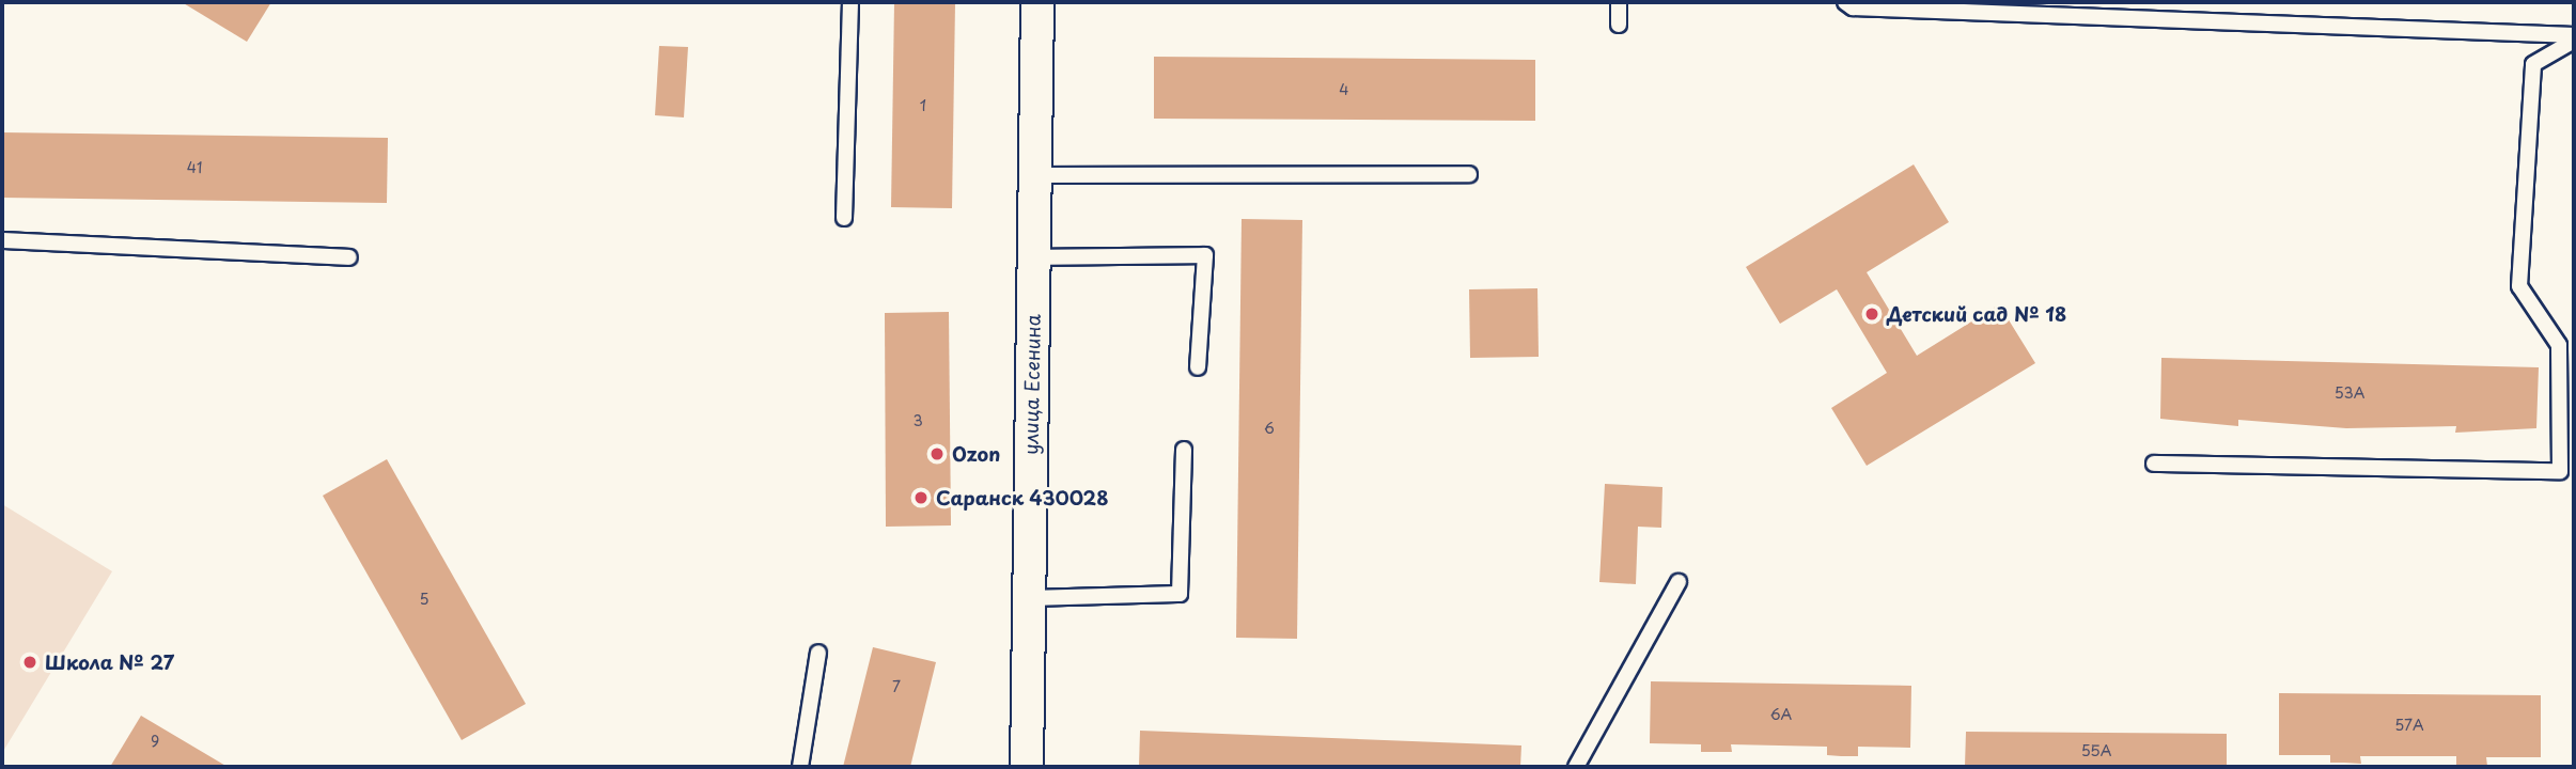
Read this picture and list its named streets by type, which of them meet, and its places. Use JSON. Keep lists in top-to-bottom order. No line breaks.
{"streets":{"street":["улица Есенина"]},"places":["Детский сад № 18","Ozon","Саранск 430028","Школа № 27"],"house_numbers":["4","1","41","53А","3","6","5","7","6А","57А","9","55А"]}
